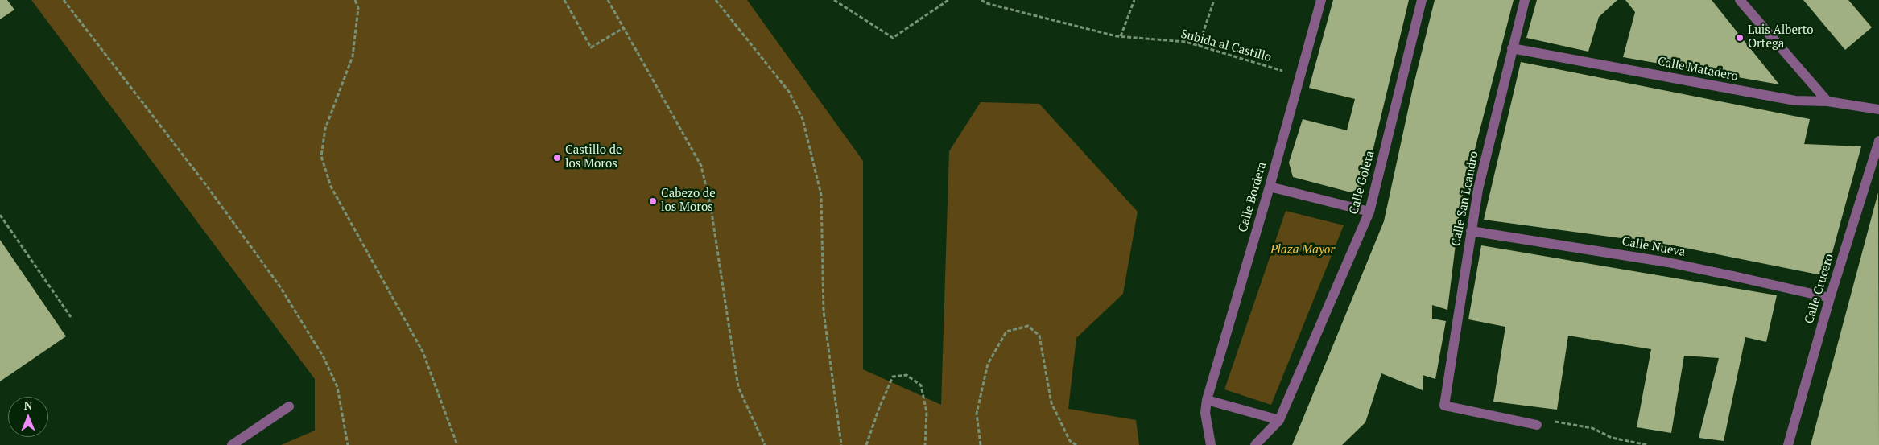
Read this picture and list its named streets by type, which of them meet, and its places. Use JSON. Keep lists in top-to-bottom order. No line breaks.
{"streets":{"street":["Calle Matadero","Calle Goleta","Calle Bordera","Calle San Leandro","Calle Nueva","Calle Crucero"],"path":["Subida al Castillo"]},"crossings":[["Subida al Castillo","Calle Bordera"],["Calle Matadero","Calle San Leandro"],["Calle San Leandro","Calle Nueva"],["Calle Nueva","Calle Crucero"]],"parks":["Plaza Mayor"],"places":["Luis Alberto Ortega","Castillo de los Moros","Cabezo de los Moros"],"north":"top"}
